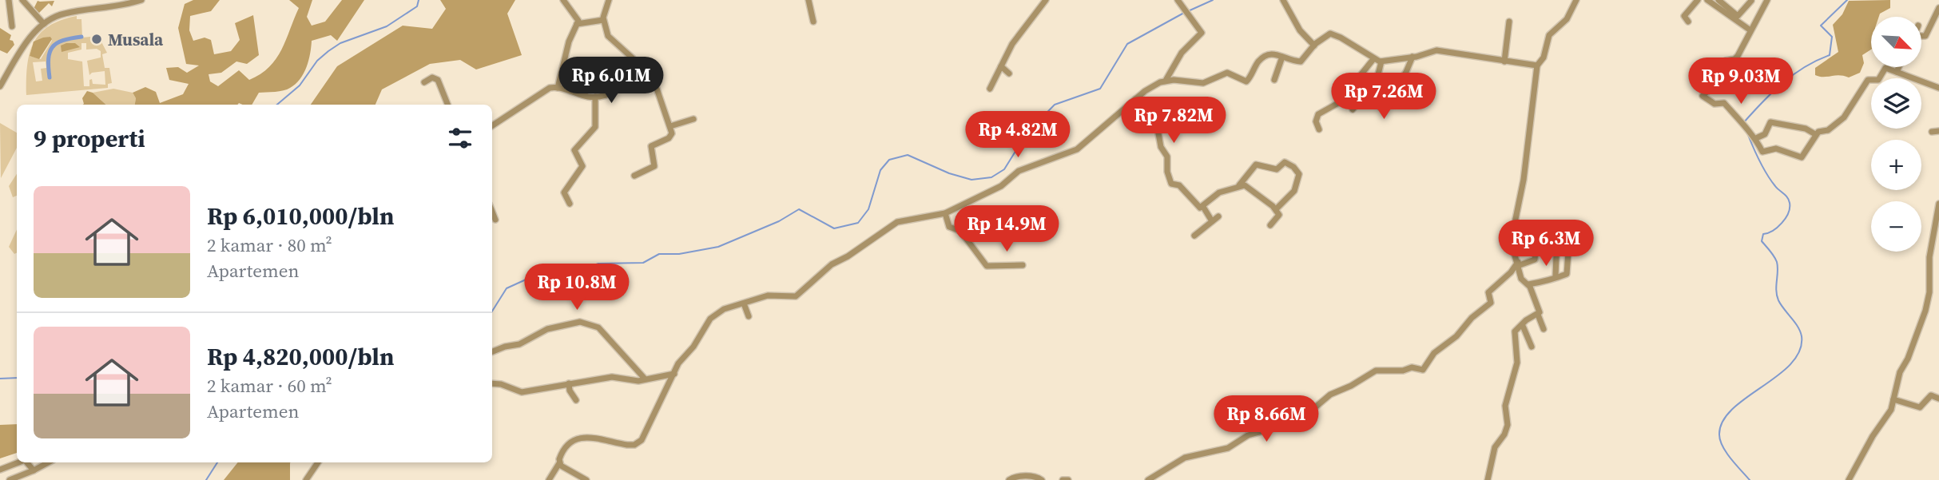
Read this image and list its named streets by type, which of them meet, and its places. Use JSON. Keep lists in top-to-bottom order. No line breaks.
{"places":["Musala"],"north":"bottom right","page":{"map_buttons":["+","−"],"price":["Rp 6.01M","Rp 9.03M","Rp 7.26M","Rp 7.82M","Rp 4.82M","Rp 14.9M","Rp 6.3M","Rp 10.8M","Rp 8.66M"],"heading":"9 properti","list":[{"name":"Rp 6,010,000/bln","note":"2 kamar · 80 m² · Apartemen"},{"name":"Rp 4,820,000/bln","note":"2 kamar · 60 m² · Apartemen"}]}}
